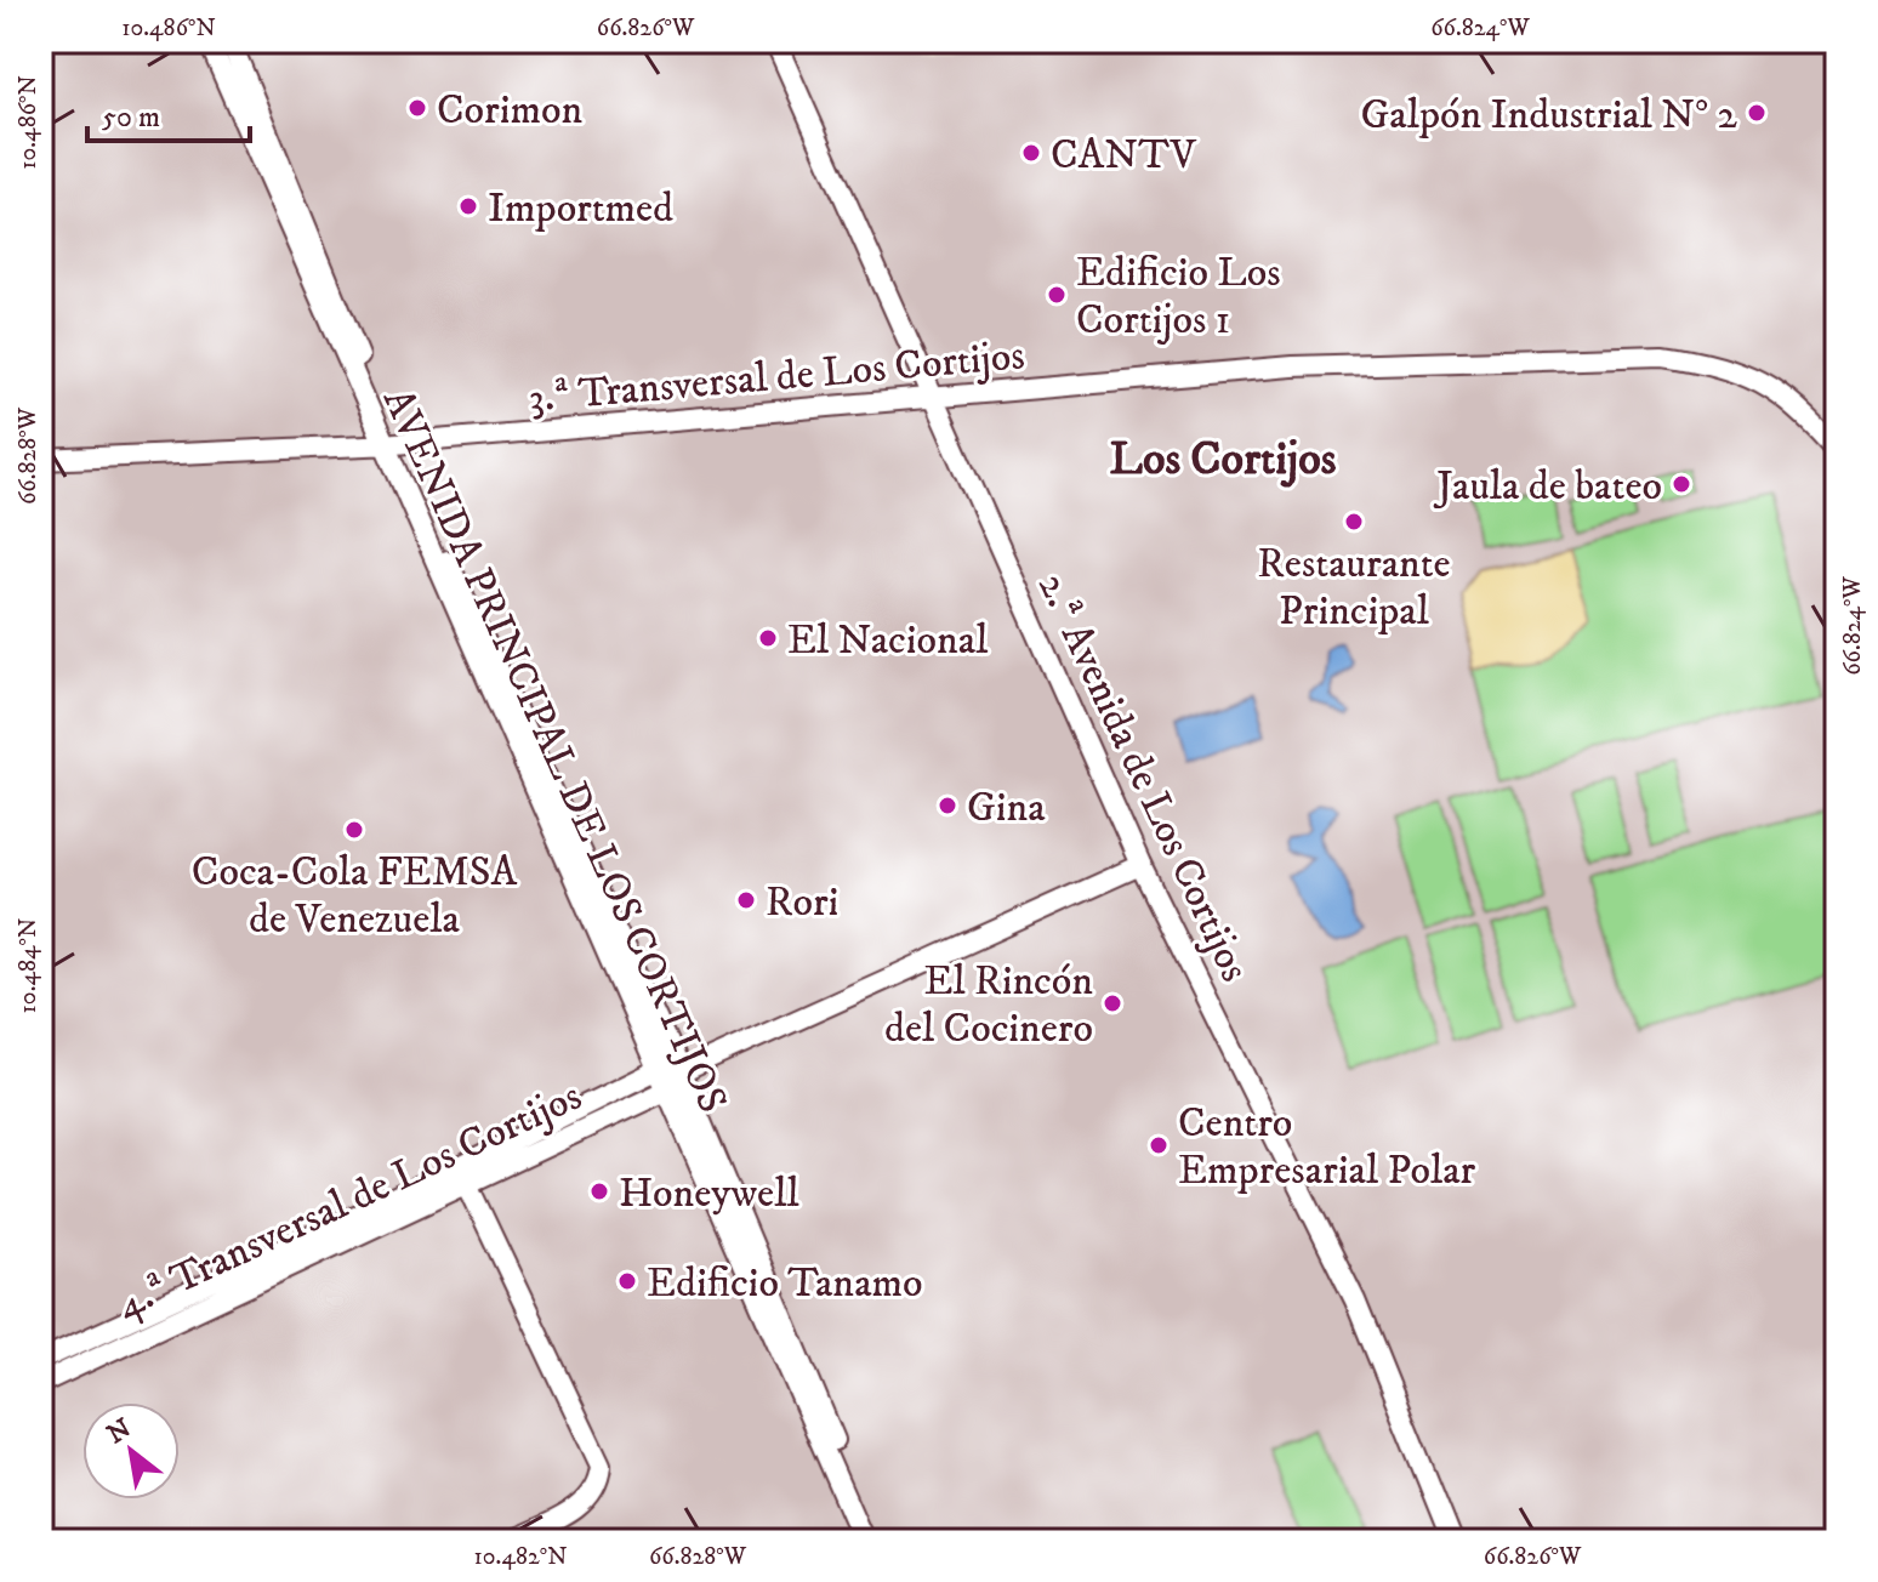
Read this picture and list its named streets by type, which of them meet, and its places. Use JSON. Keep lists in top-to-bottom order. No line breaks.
{"streets":{"street":["3.ª Transversal de Los Cortijos","AVENIDA PRINCIPAL DE LOS CORTIJOS","2.ª Avenida de Los Cortijos","4.ª Transversal de Los Cortijos"]},"crossings":[["3.ª Transversal de Los Cortijos","AVENIDA PRINCIPAL DE LOS CORTIJOS"],["3.ª Transversal de Los Cortijos","2.ª Avenida de Los Cortijos"],["AVENIDA PRINCIPAL DE LOS CORTIJOS","4.ª Transversal de Los Cortijos"],["2.ª Avenida de Los Cortijos","4.ª Transversal de Los Cortijos"]],"districts":["Los Cortijos"],"places":["Corimon","Galpón Industrial N° 2","CANTV","Importmed","Edificio Los Cortijos 1","Jaula de bateo","Restaurante Principal","El Nacional","Gina","Coca-Cola FEMSA de Venezuela","Rori","El Rincón del Cocinero","Centro Empresarial Polar","Honeywell","Edificio Tanamo"],"scale_bar":"50 m","north":"top left","coordinates":["10.486°N","66.826°W","66.824°W","66.828°W","10.484°N","10.482°N"]}
